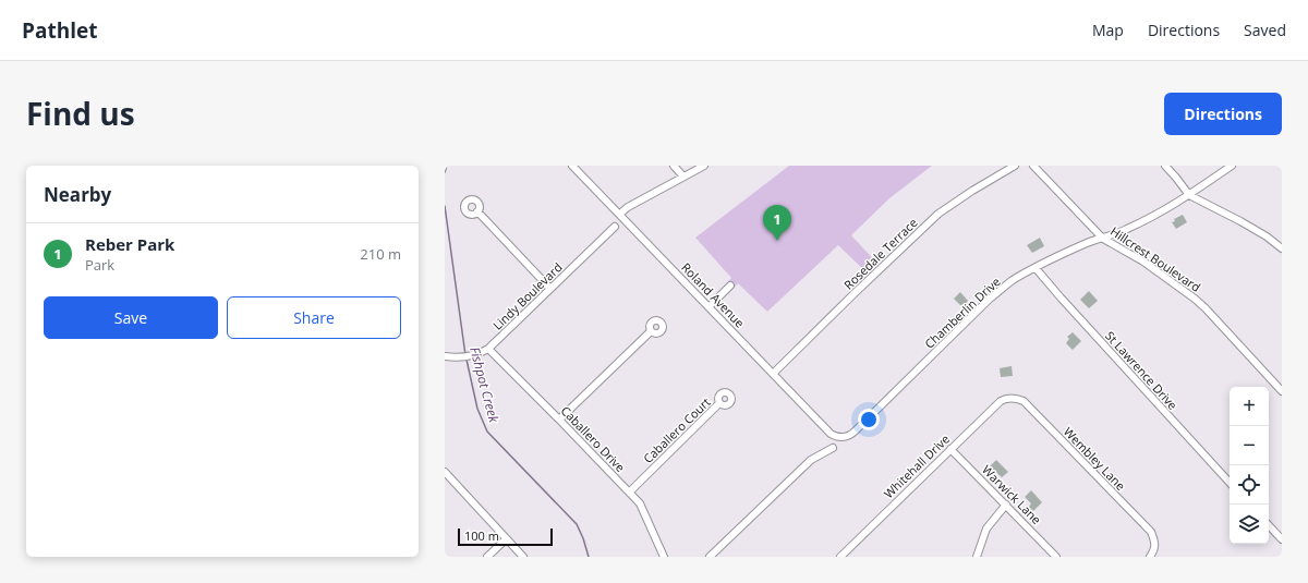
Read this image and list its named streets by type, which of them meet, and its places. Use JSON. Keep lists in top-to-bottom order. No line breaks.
{"streets":{"street":["Rosedale Terrace","Hillcrest Boulevard","Roland Avenue","Lindy Boulevard","Chamberlin Drive","St Lawrence Drive","Caballero Court","Caballero Drive","Wembley Lane","Whitehall Drive","Warwick Lane"]},"crossings":[["Rosedale Terrace","Roland Avenue"],["Hillcrest Boulevard","Chamberlin Drive"],["Roland Avenue","Chamberlin Drive"],["Lindy Boulevard","Caballero Drive"],["Chamberlin Drive","St Lawrence Drive"],["Caballero Court","Caballero Drive"],["Wembley Lane","Whitehall Drive"],["Whitehall Drive","Warwick Lane"]],"water":["Fishpot Creek"],"scale_bar":"100 m","page":{"header":"Pathlet","nav":["Map","Directions","Saved"],"title":"Find us","buttons":["Directions",["Save","Share"]],"heading":"Nearby","pins":"1","list":[{"mark":"1","name":"Reber Park","note":"Park","value":"210 m"}],"map_buttons":["+","−"],"scale":"100 m"}}
